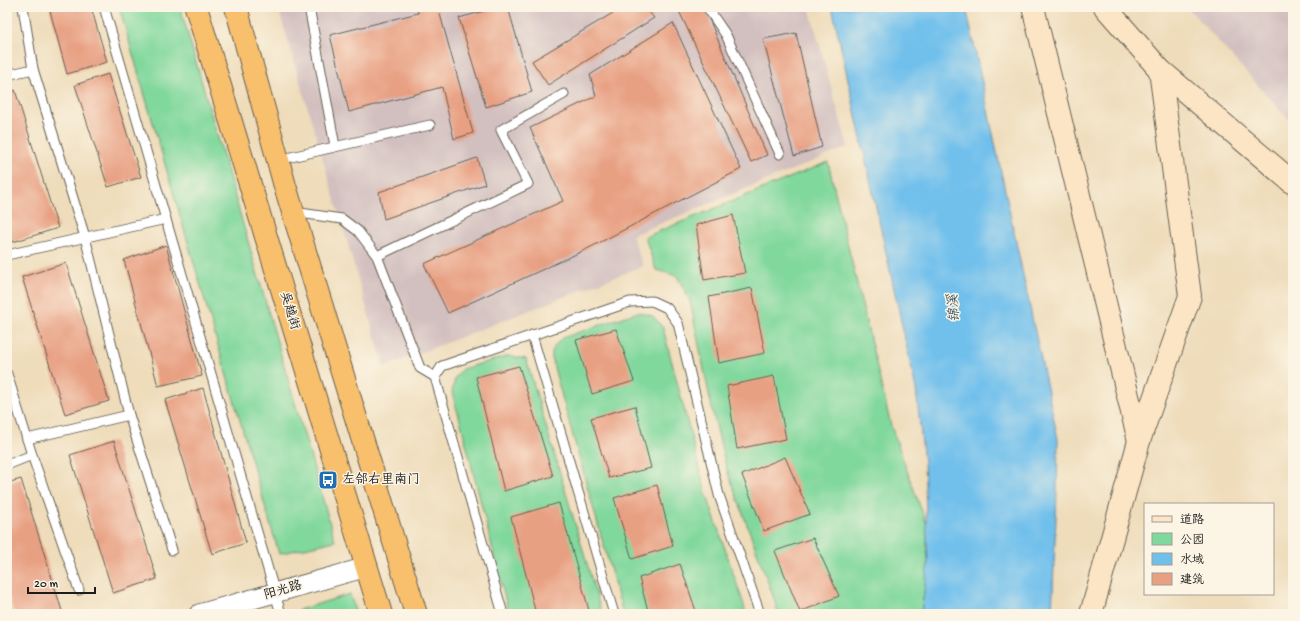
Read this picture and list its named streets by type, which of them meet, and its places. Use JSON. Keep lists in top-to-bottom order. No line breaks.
{"streets":{"highway":["吴越街"],"street":["阳光路"]},"crossings":[["吴越街","阳光路"]],"water":["锦溪"],"places":{"bus stop":["左邻右里南门"]},"legend":["道路","公园","水域","建筑"],"scale_bar":"20 m"}
